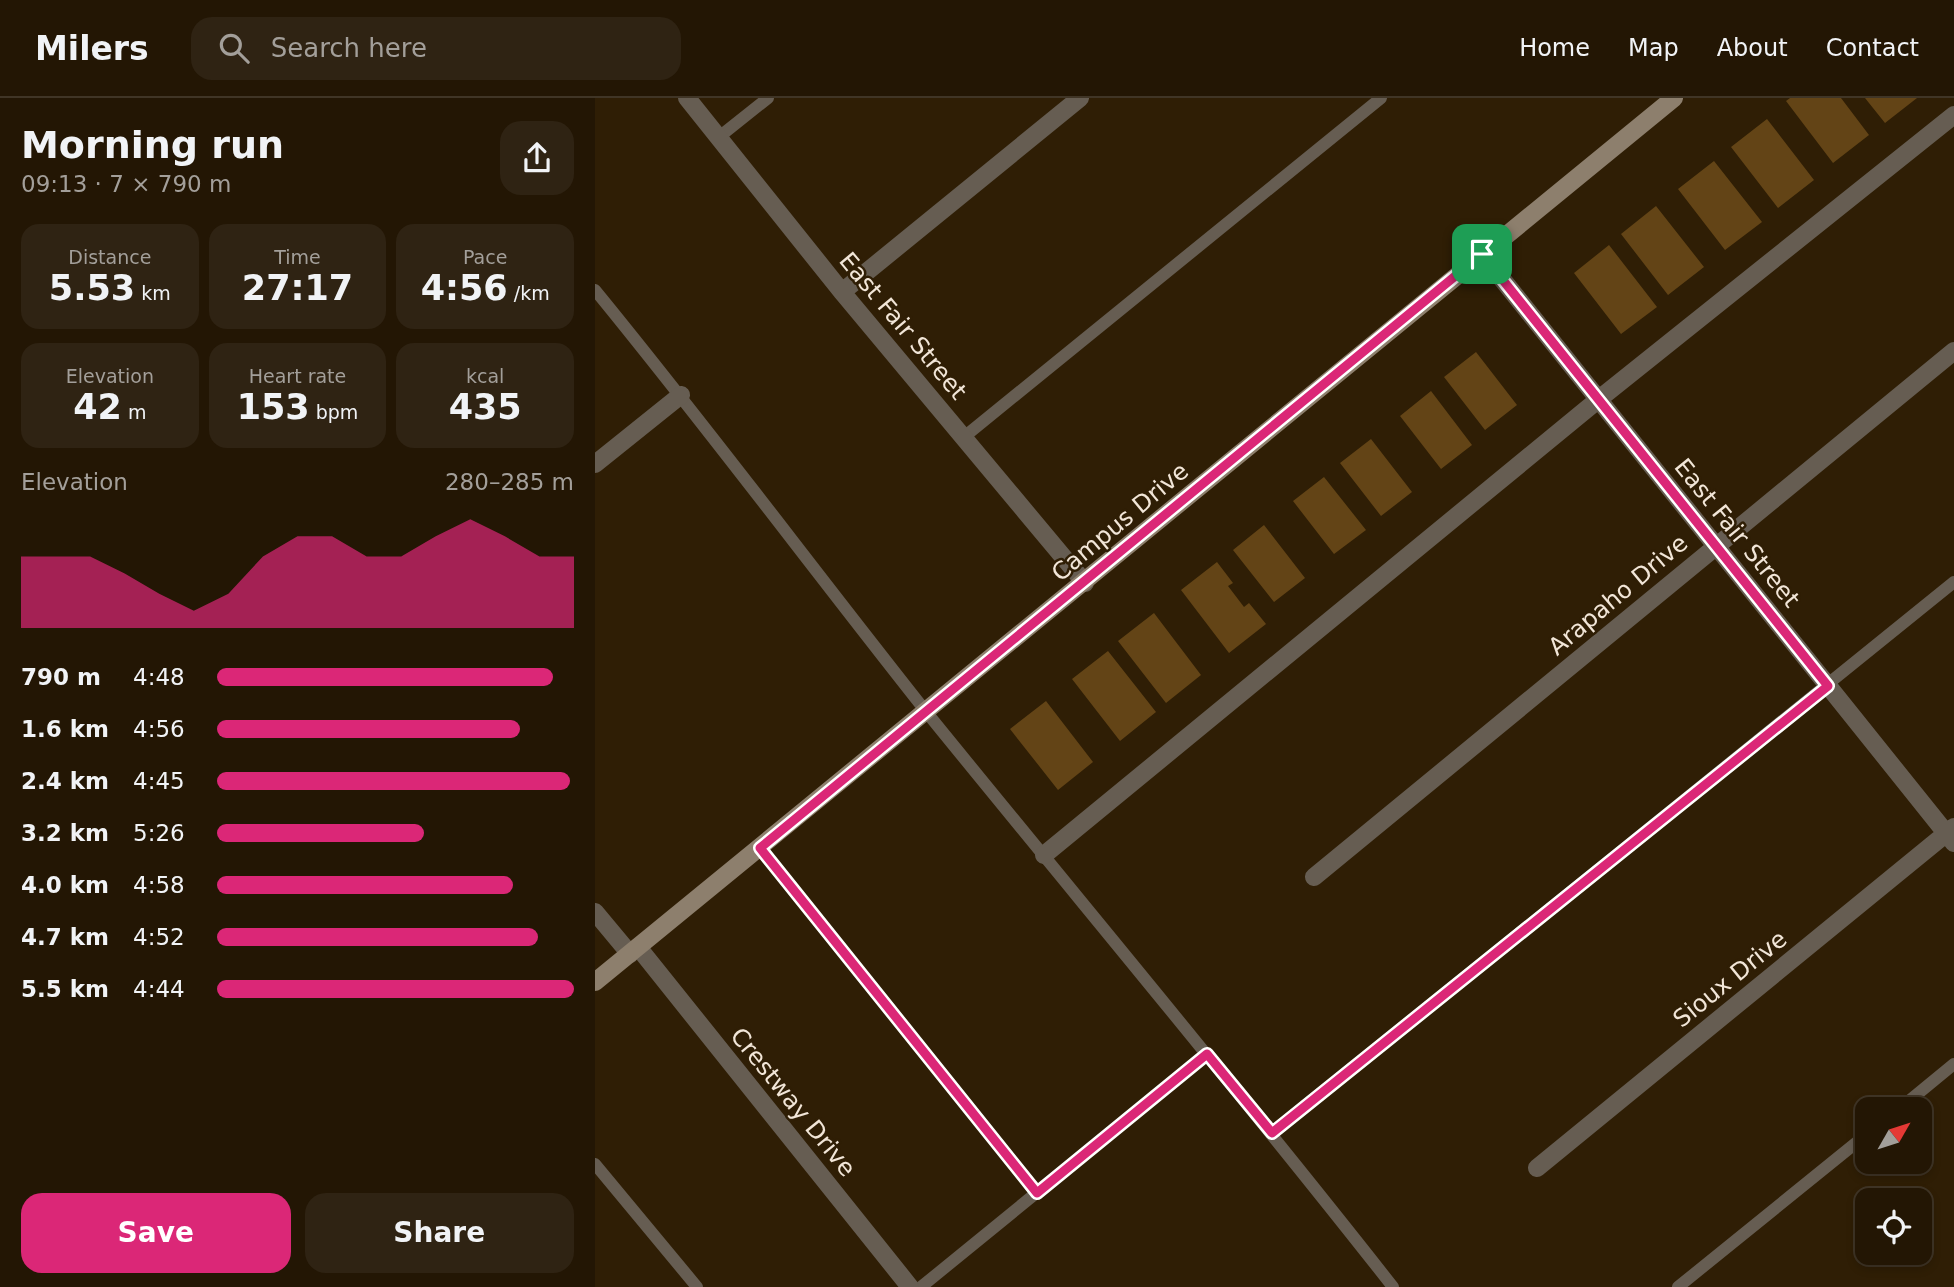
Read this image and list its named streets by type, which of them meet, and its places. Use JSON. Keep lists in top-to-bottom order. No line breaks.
{"streets":{"main road":["Campus Drive"],"street":["East Fair Street","Arapaho Drive","Sioux Drive","Crestway Drive"]},"crossings":[["East Fair Street","Campus Drive"],["East Fair Street","Arapaho Drive"],["East Fair Street","Sioux Drive"],["Campus Drive","Crestway Drive"]],"north":"top right","page":{"header":"Milers","search":"Search here","nav":["Home","Map","About","Contact"],"heading":["Morning run","09:13 · 7 × 790 m"],"stats":[["Distance","5.53 km"],["Time","27:17"],["Pace","4:56 /km"],["Elevation","42 m"],["Heart rate","153 bpm"],["kcal","435"]],"chart":["Elevation","280–285 m"],"list":[{"name":"790 m","note":"4:48"},{"name":"1.6 km","note":"4:56"},{"name":"2.4 km","note":"4:45"},{"name":"3.2 km","note":"5:26"},{"name":"4.0 km","note":"4:58"},{"name":"4.7 km","note":"4:52"},{"name":"5.5 km","note":"4:44"}],"buttons":["Save","Share"]}}
